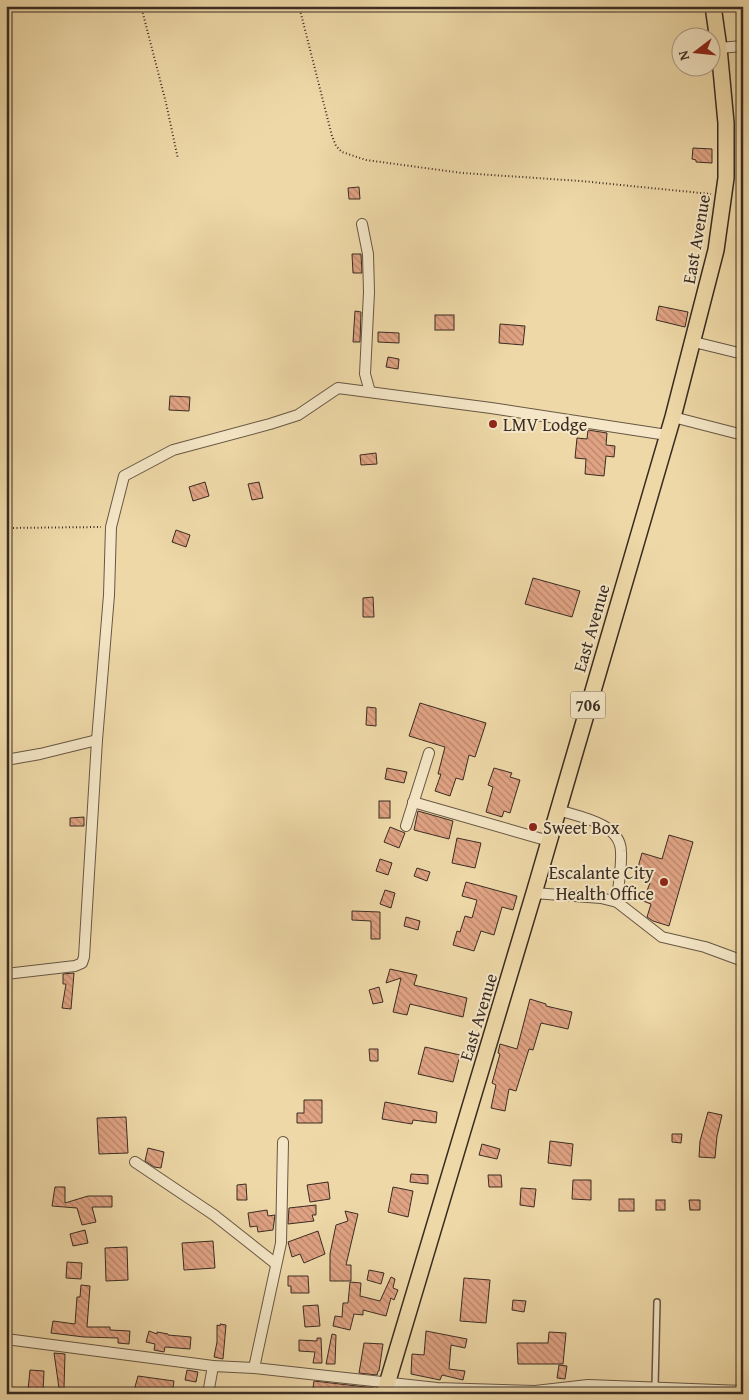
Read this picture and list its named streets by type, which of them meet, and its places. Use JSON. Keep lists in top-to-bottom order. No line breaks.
{"streets":{"main road":["East Avenue","706"]},"places":["LMV Lodge","Sweet Box","Escalante City Health Office"],"north":"left"}
